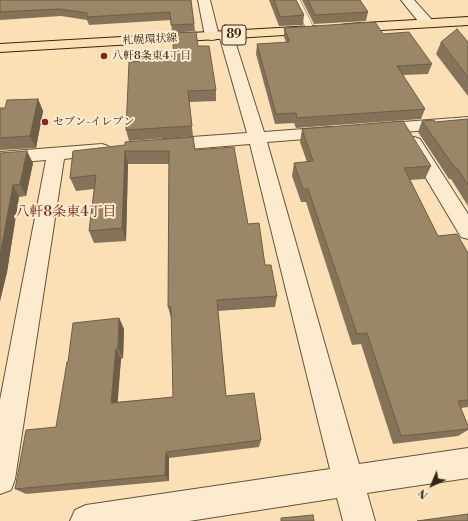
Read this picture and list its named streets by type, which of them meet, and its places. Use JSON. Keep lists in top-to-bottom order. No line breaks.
{"streets":{"main road":["89","札幌環状線"]},"districts":["八軒8条東4丁目"],"places":["八軒8条東4丁目","セブン-イレブン"],"north":"bottom left"}
